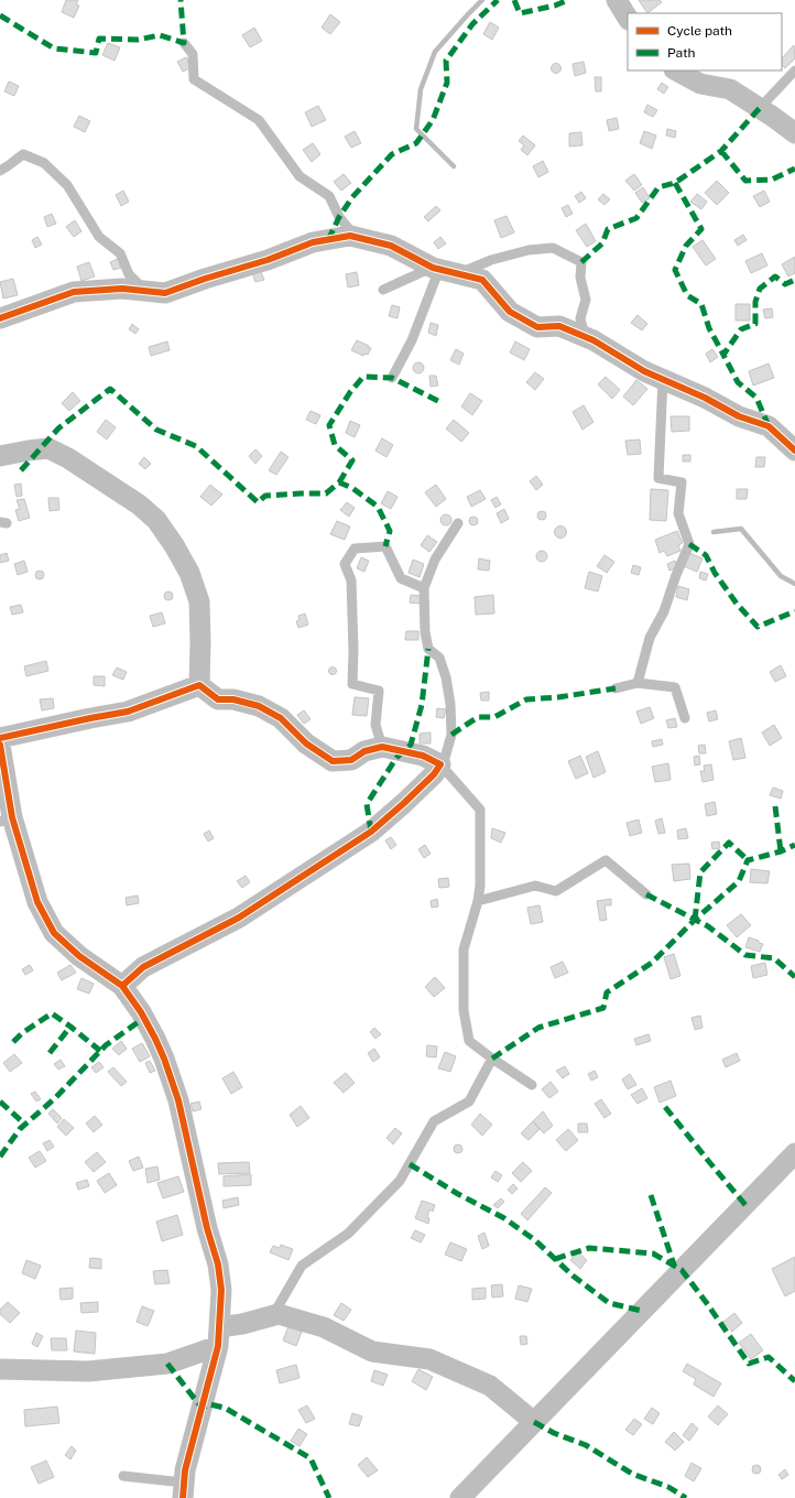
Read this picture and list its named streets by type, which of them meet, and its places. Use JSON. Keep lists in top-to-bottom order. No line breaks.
{"legend":["Cycle path","Path"]}
